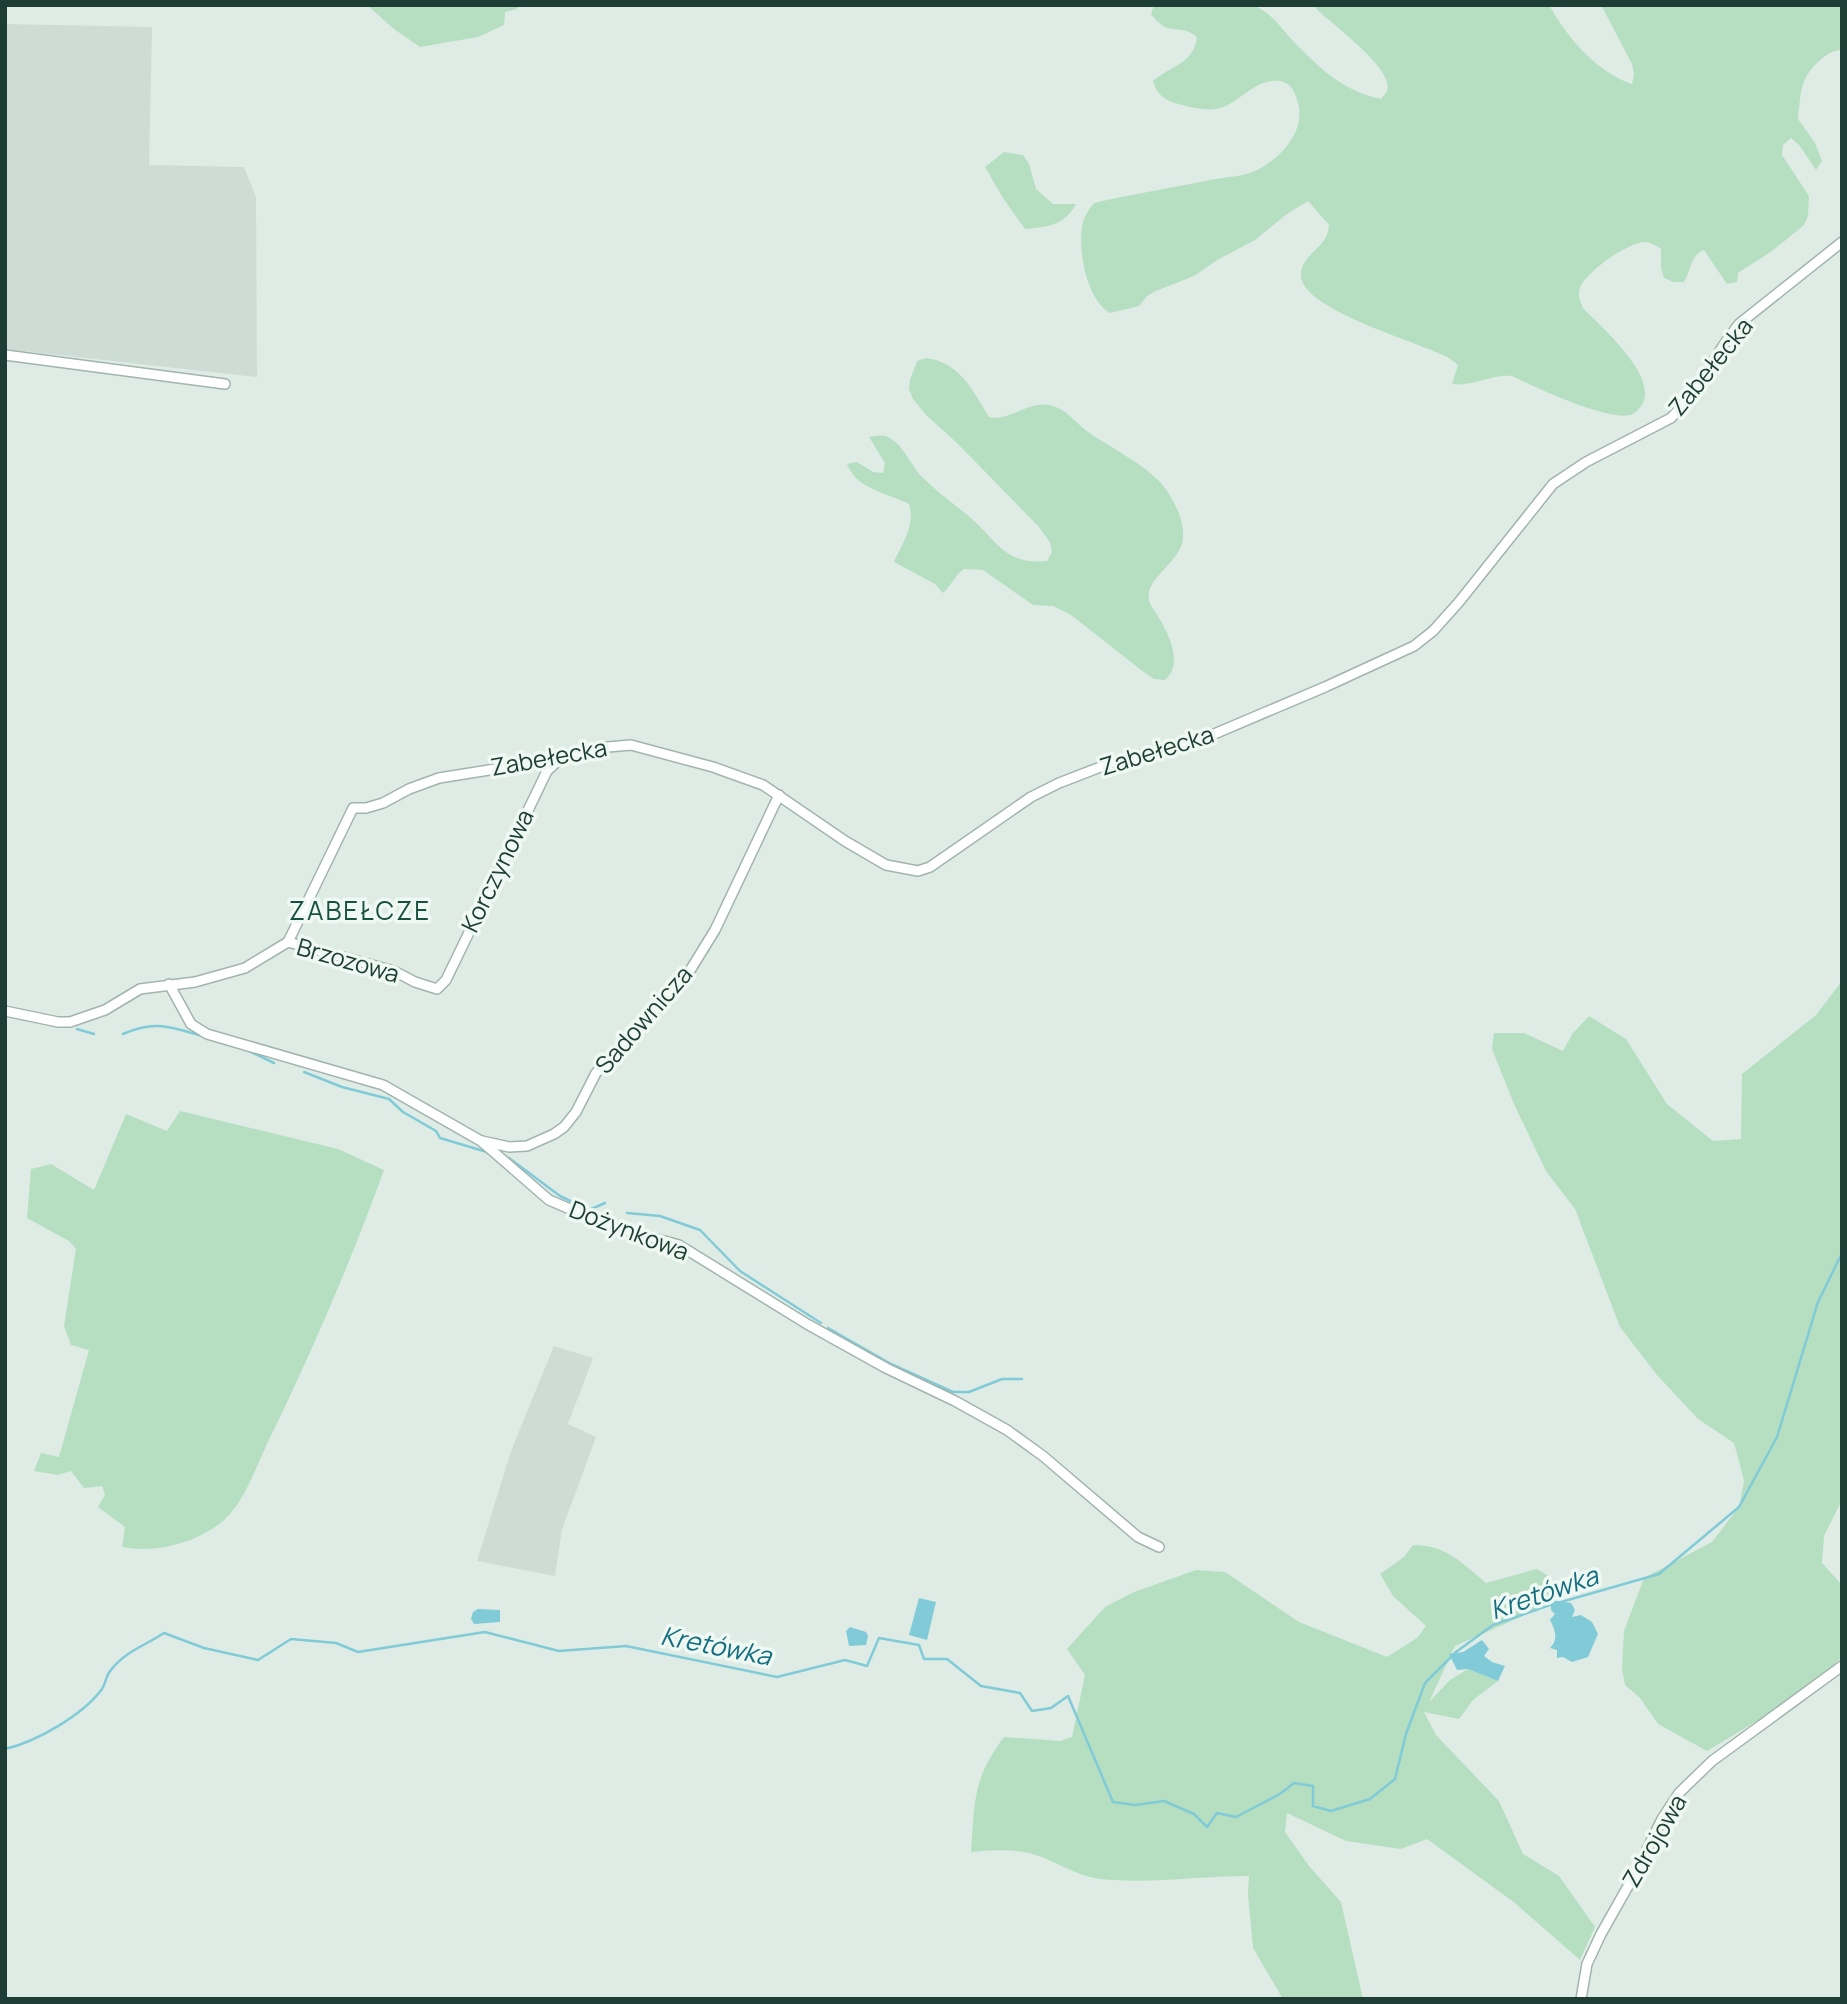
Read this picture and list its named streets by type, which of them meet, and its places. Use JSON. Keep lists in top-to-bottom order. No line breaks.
{"streets":{"street":["Zabełecka","Korczynowa","Brzozowa","Sadownicza","Dożynkowa","Zdrojowa"]},"crossings":[["Zabełecka","Korczynowa"],["Zabełecka","Brzozowa"],["Zabełecka","Sadownicza"],["Korczynowa","Brzozowa"],["Brzozowa","Dożynkowa"],["Sadownicza","Dożynkowa"]],"districts":["ZABEŁCZE"],"water":["Kretówka"]}
